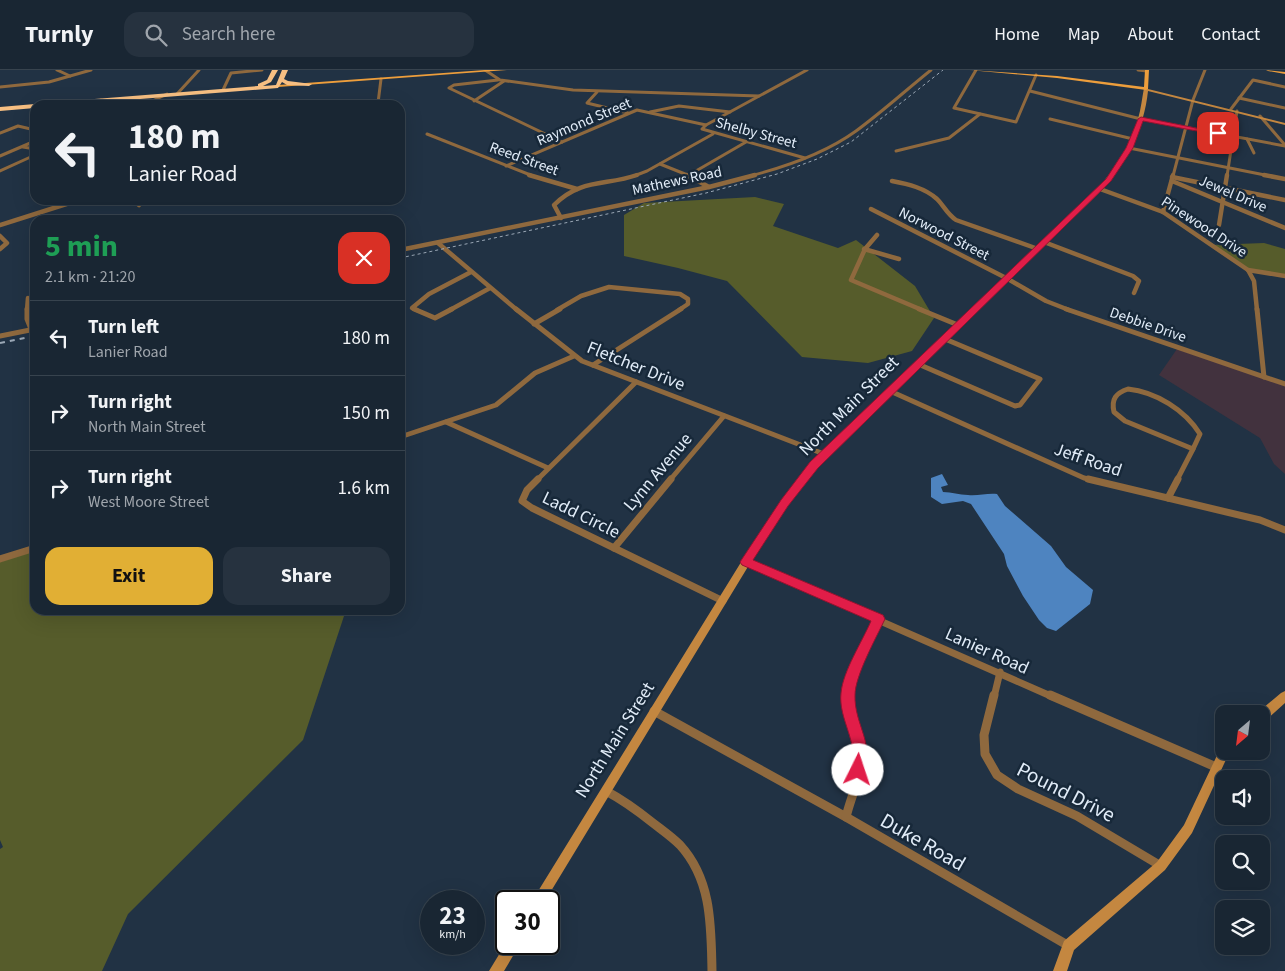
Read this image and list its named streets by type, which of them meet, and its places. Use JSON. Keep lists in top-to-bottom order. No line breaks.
{"streets":{"main road":["North Main Street"],"street":["Raymond Street","Shelby Street","Reed Street","Mathews Road","Jewel Drive","Pinewood Drive","Norwood Street","Debbie Drive","Fletcher Drive","Jeff Road","Lynn Avenue","Ladd Circle","Lanier Road","Pound Drive","Duke Road"]},"crossings":[["Raymond Street","Shelby Street"],["Raymond Street","Reed Street"],["Shelby Street","Mathews Road"],["Mathews Road","Fletcher Drive"],["Pinewood Drive","Debbie Drive"],["Pinewood Drive","North Main Street"],["Norwood Street","Debbie Drive"],["Norwood Street","North Main Street"],["Debbie Drive","North Main Street"],["Fletcher Drive","North Main Street"],["Fletcher Drive","Lynn Avenue"],["Fletcher Drive","Ladd Circle"],["North Main Street","Jeff Road"],["North Main Street","Ladd Circle"],["North Main Street","Lanier Road"],["North Main Street","Duke Road"],["Lynn Avenue","Ladd Circle"],["Lanier Road","Pound Drive"]],"north":"bottom left","page":{"header":"Turnly","search":"Search here","nav":["Home","Map","About","Contact"],"turn":["180 m","Lanier Road"],"heading":["5 min","2.1 km · 21:20"],"list":[{"name":"Turn left","note":"Lanier Road","value":"180 m"},{"name":"Turn right","note":"North Main Street","value":"150 m"},{"name":"Turn right","note":"West Moore Street","value":"1.6 km"}],"buttons":["Exit","Share"],"speed":"23 km/h","limit":"30"}}
